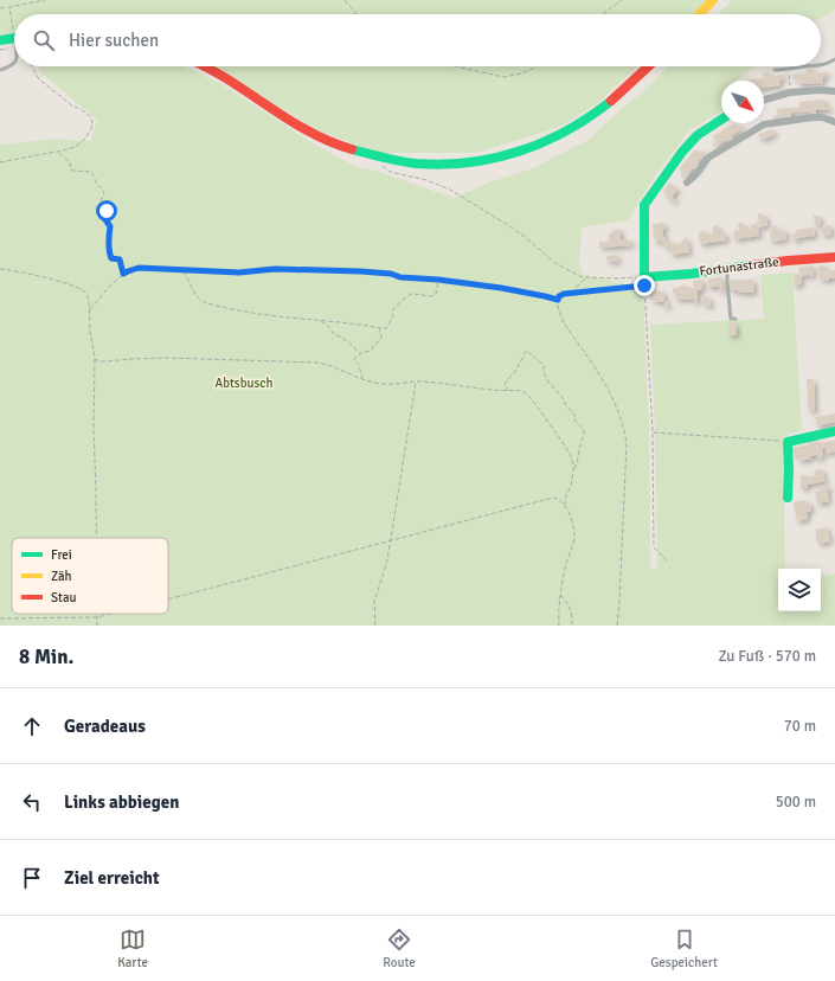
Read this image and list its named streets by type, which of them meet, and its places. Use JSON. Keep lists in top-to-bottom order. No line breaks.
{"streets":{"main road":["Fortunastraße"]},"parks":["Abtsbusch"],"legend":["Frei","Zäh","Stau"],"north":"bottom right","page":{"search":"Hier suchen","heading":["8 Min.","Zu Fuß · 570 m"],"list":[["Geradeaus","70 m"],["Links abbiegen","500 m"],"Ziel erreicht"],"nav":["Karte","Route","Gespeichert"]}}
